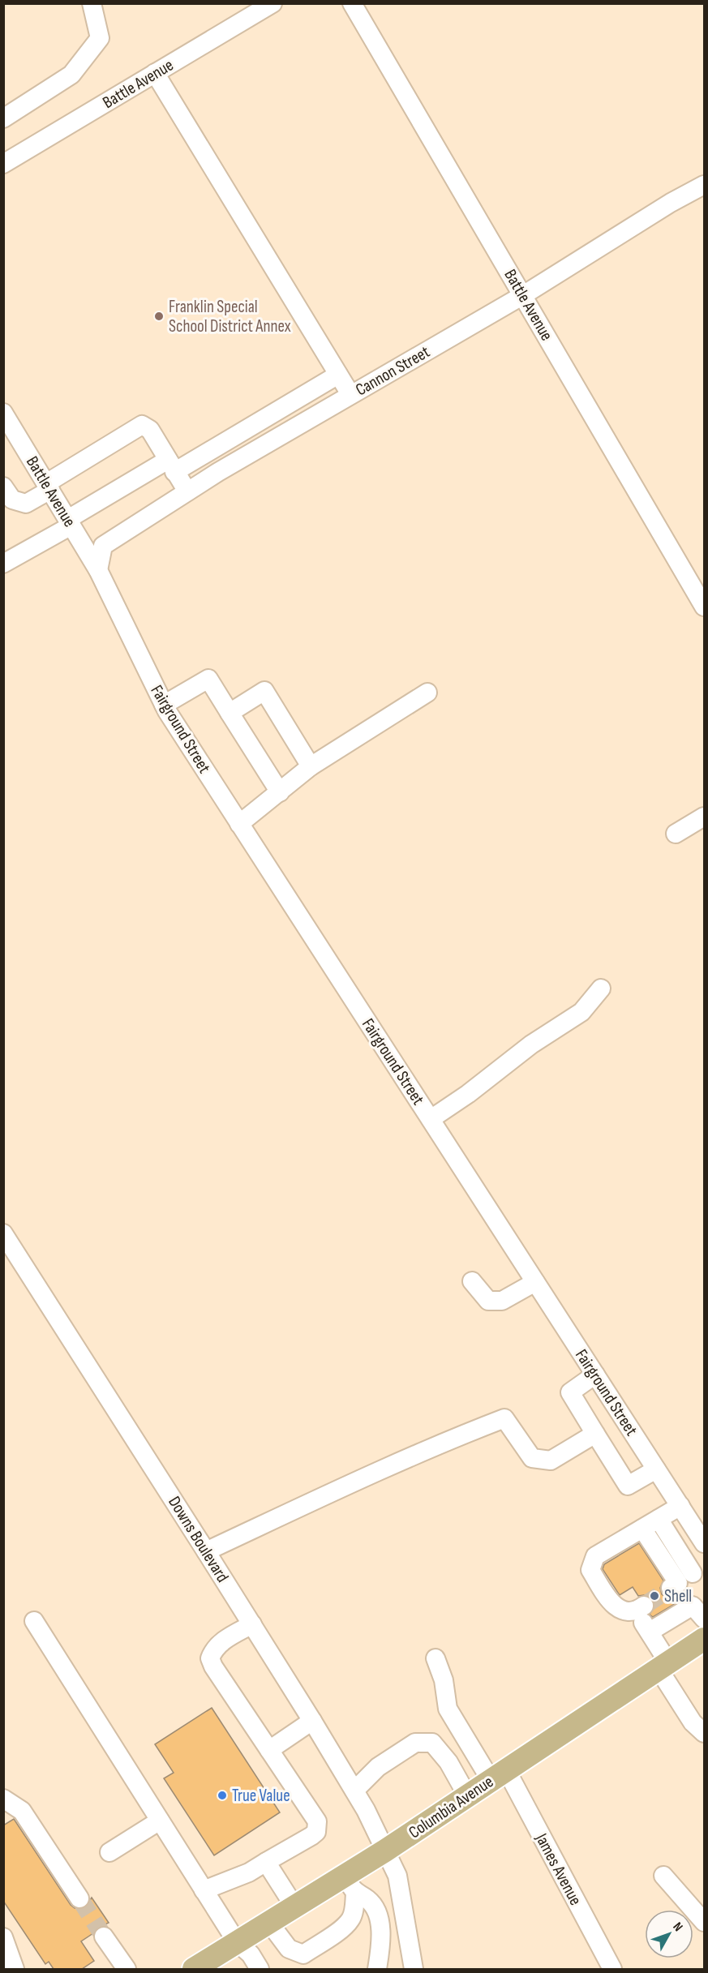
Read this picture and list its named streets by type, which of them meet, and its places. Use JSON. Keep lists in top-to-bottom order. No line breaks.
{"streets":{"main road":["Columbia Avenue"],"street":["Battle Avenue","Cannon Street","Fairground Street","Downs Boulevard","James Avenue"]},"crossings":[["Battle Avenue","Cannon Street"],["Battle Avenue","Fairground Street"],["Cannon Street","Fairground Street"],["Downs Boulevard","Columbia Avenue"],["Columbia Avenue","James Avenue"]],"places":["Franklin Special School District Annex","Shell","True Value"],"north":"top right"}
